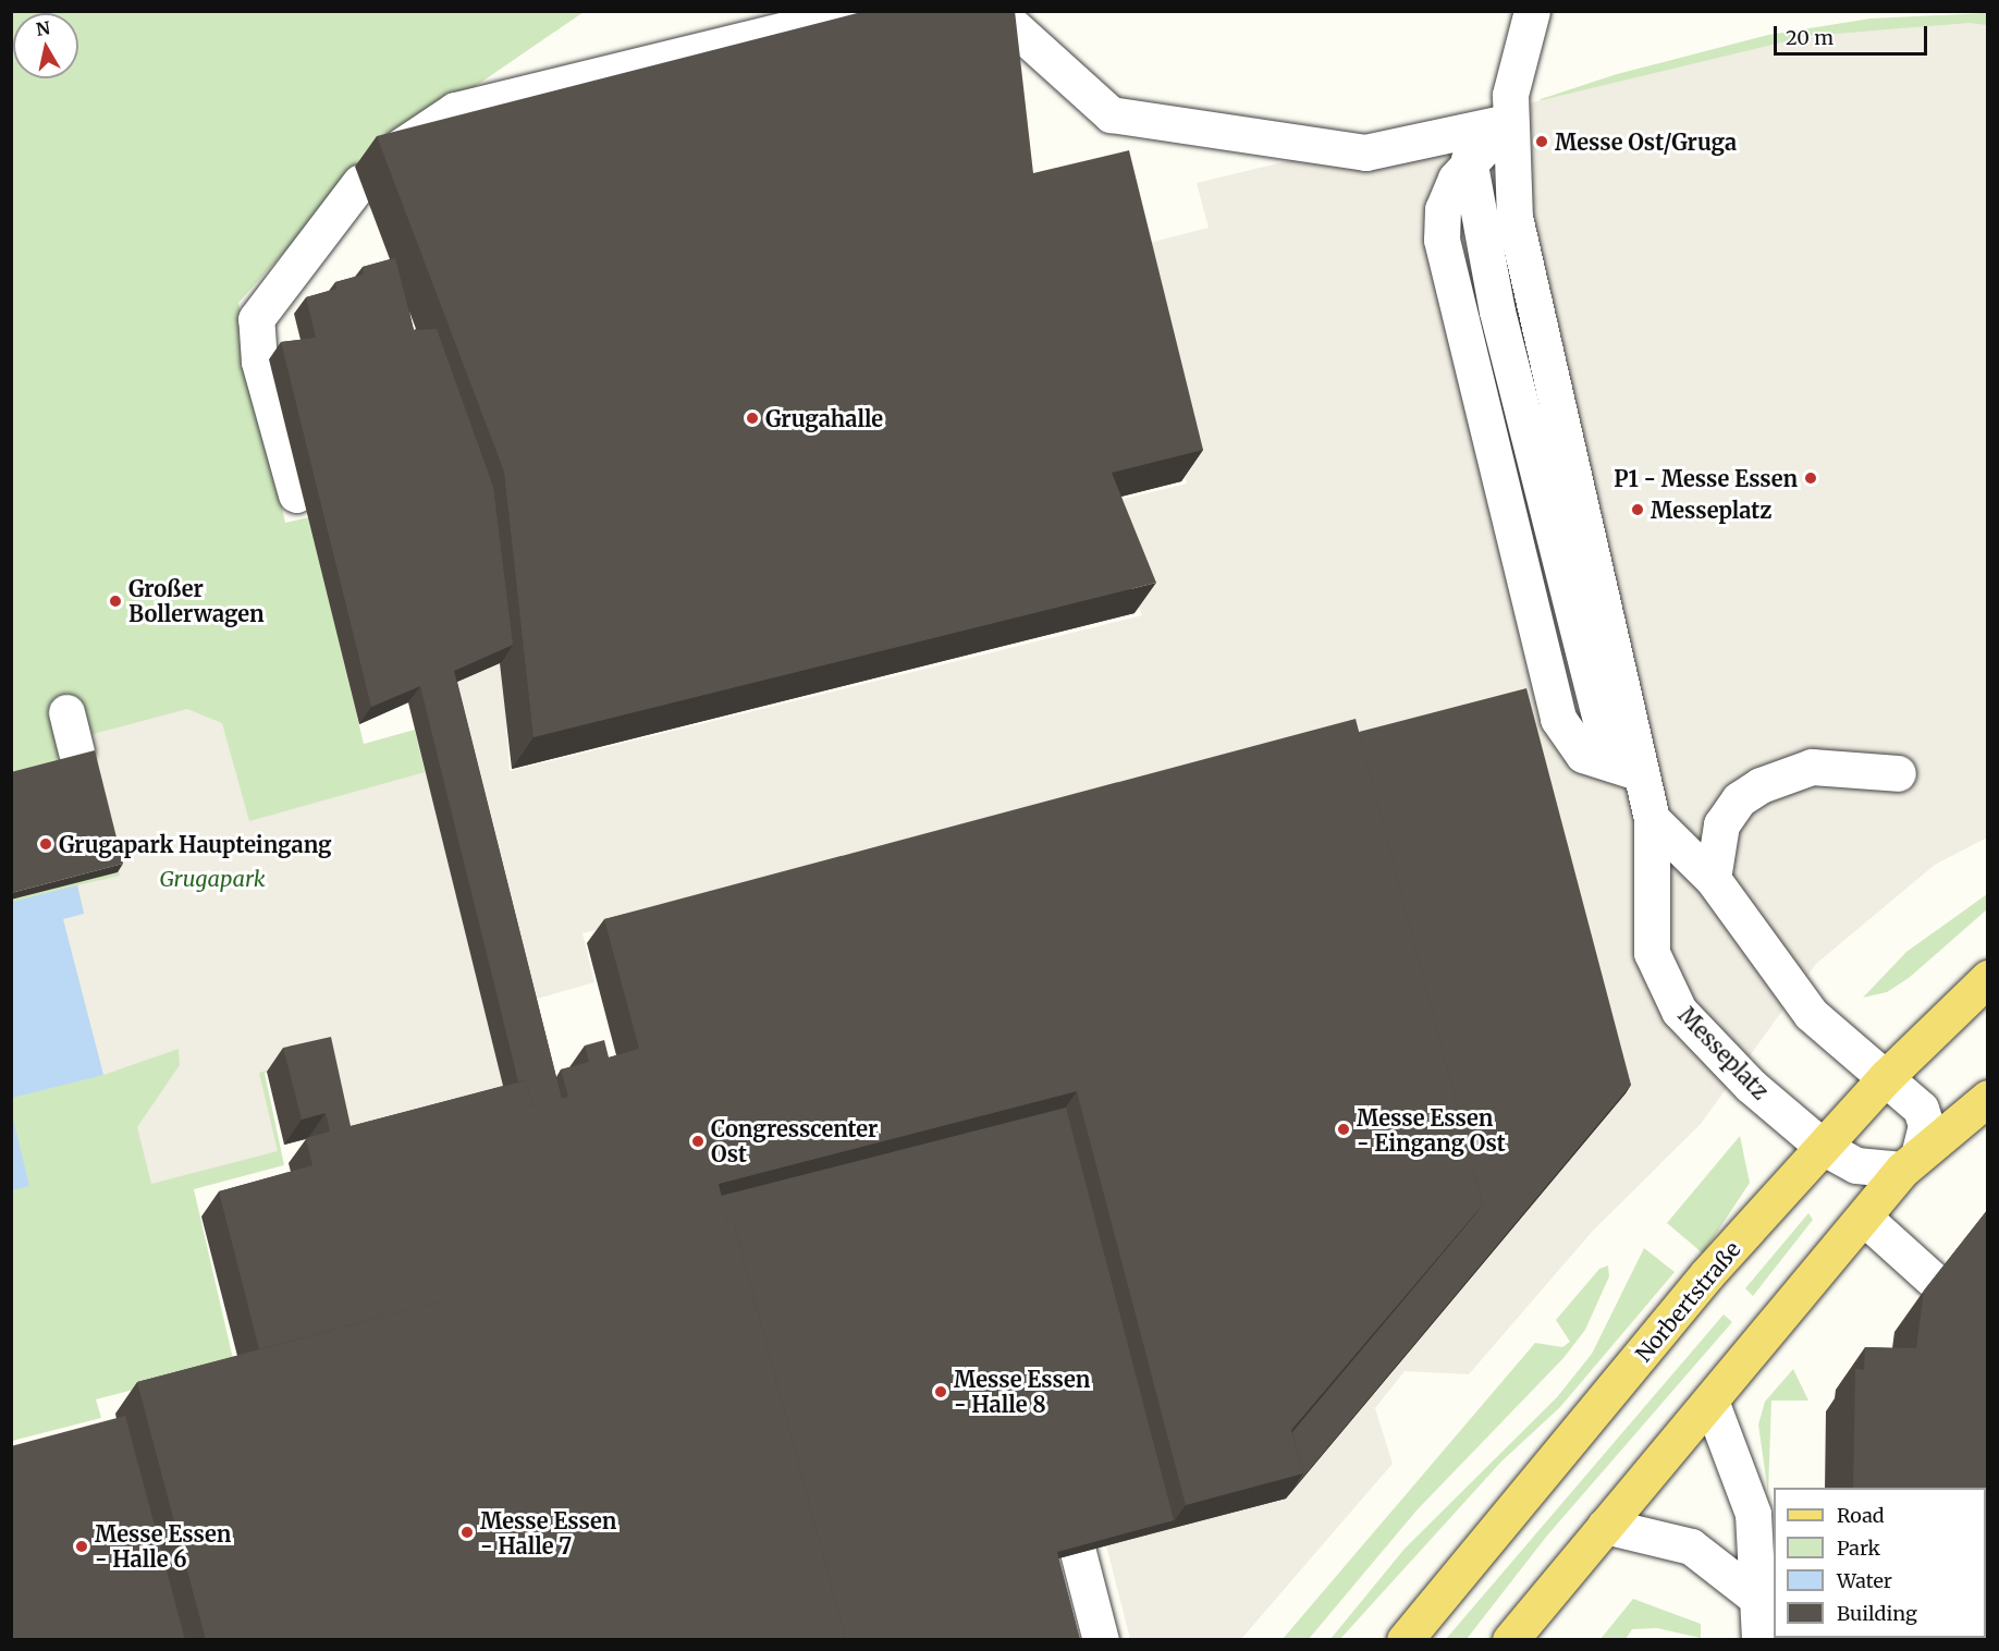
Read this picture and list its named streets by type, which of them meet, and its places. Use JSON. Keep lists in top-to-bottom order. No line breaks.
{"streets":{"main road":["Norbertstraße"],"street":["Messeplatz"]},"crossings":[["Messeplatz","Norbertstraße"]],"parks":["Grugapark"],"places":["Messe Ost/Gruga","Grugahalle","P1 - Messe Essen","Messeplatz","Großer Bollerwagen","Grugapark Haupteingang","Messe Essen - Eingang Ost","Congresscenter Ost","Messe Essen - Halle 8","Messe Essen - Halle 7","Messe Essen - Halle 6"],"legend":["Road","Park","Water","Building"],"scale_bar":"20 m","north":"top"}
